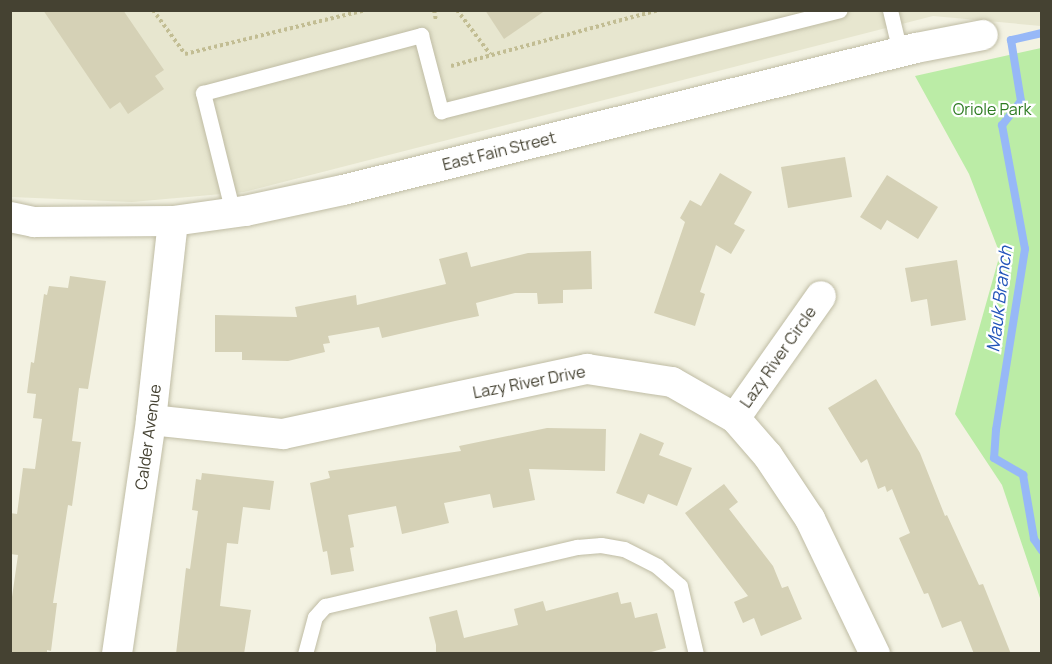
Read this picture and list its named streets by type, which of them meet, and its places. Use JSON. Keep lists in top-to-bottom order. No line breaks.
{"streets":{"street":["East Fain Street","Lazy River Circle","Lazy River Drive","Calder Avenue"]},"crossings":[["East Fain Street","Calder Avenue"],["Lazy River Circle","Lazy River Drive"],["Lazy River Drive","Calder Avenue"]],"water":["Mauk Branch"],"parks":["Oriole Park"]}
